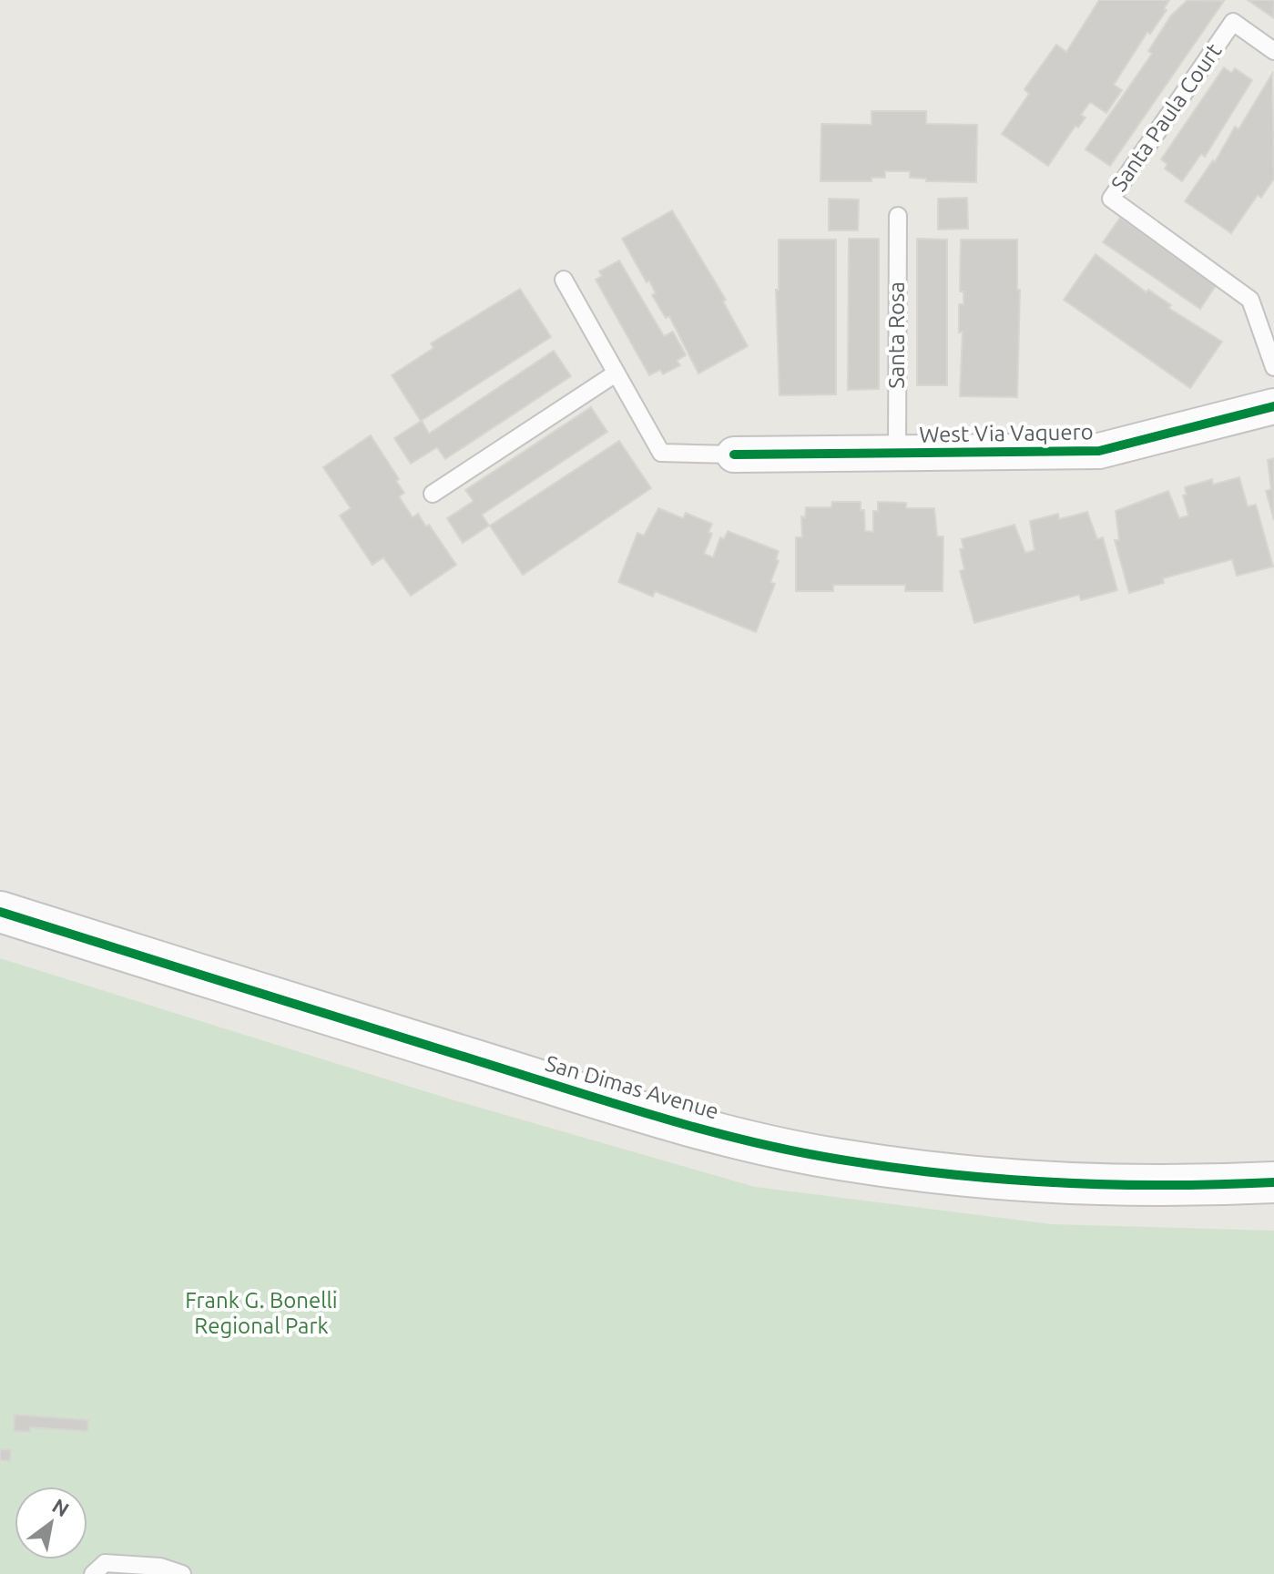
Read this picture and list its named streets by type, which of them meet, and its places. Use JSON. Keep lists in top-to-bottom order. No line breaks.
{"streets":{"street":["West Via Vaquero","San Dimas Avenue"],"lane":["Santa Paula Court","Santa Rosa"]},"crossings":[["Santa Rosa","West Via Vaquero"]],"parks":["Frank G. Bonelli Regional Park"],"north":"top right"}
